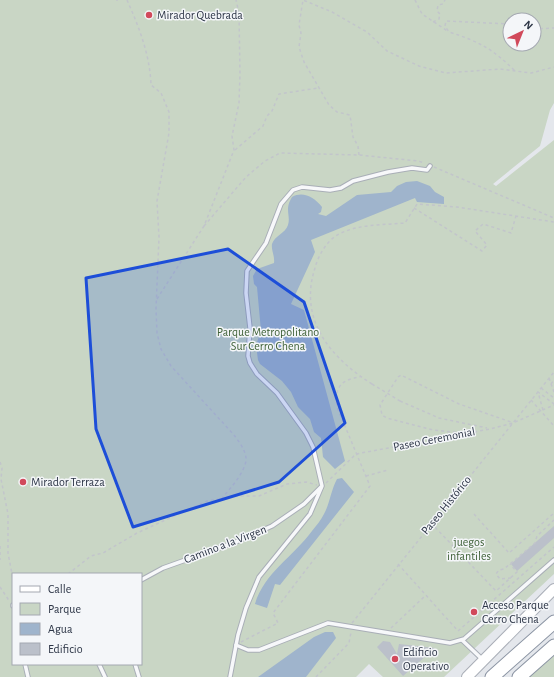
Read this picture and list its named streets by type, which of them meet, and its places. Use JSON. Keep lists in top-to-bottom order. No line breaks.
{"streets":{"lane":["Camino a la Virgen"],"path":["Paseo Ceremonial","Paseo Histórico"]},"crossings":[["Paseo Ceremonial","Paseo Histórico"]],"parks":["Parque Metropolitano Sur Cerro Chena","juegos infantiles"],"places":["Mirador Quebrada","Mirador Terraza","Acceso Parque Cerro Chena","Edificio Operativo"],"legend":["Calle","Parque","Agua","Edificio"],"north":"top right"}
